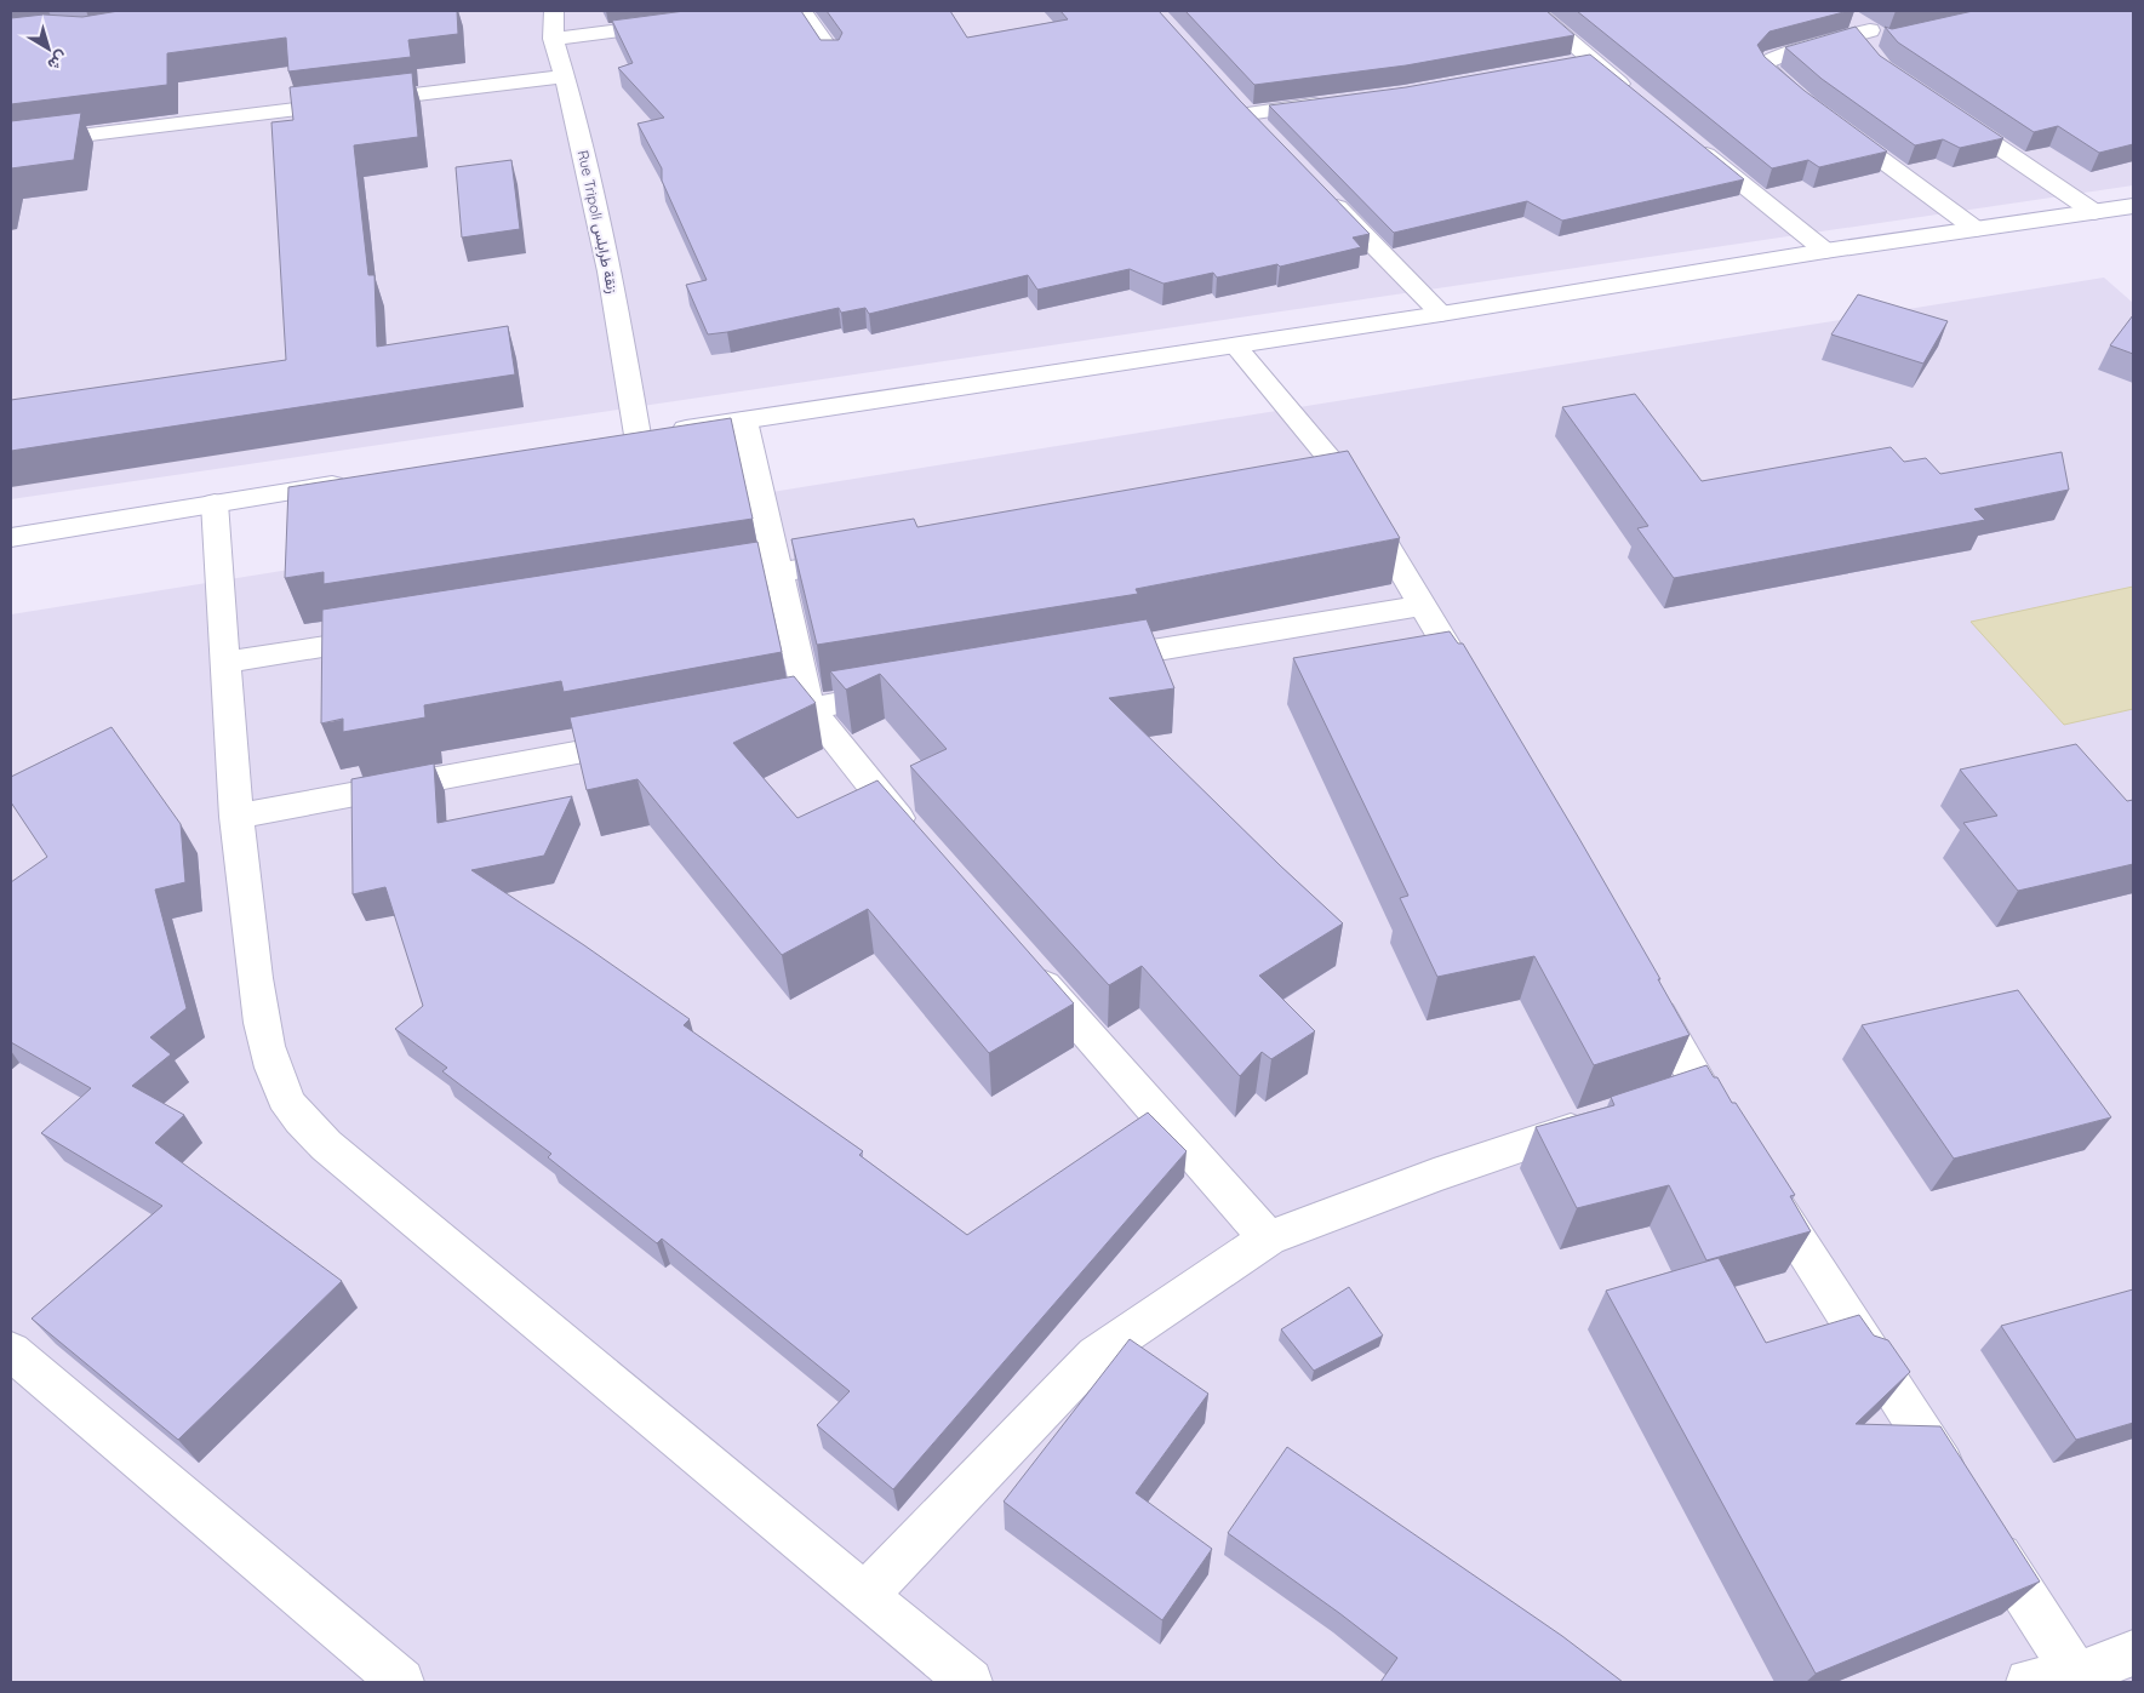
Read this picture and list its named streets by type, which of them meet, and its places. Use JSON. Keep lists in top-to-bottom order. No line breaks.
{"streets":{"street":["Rue Tripoli زنقة طرابلس"]},"north":"bottom right"}
